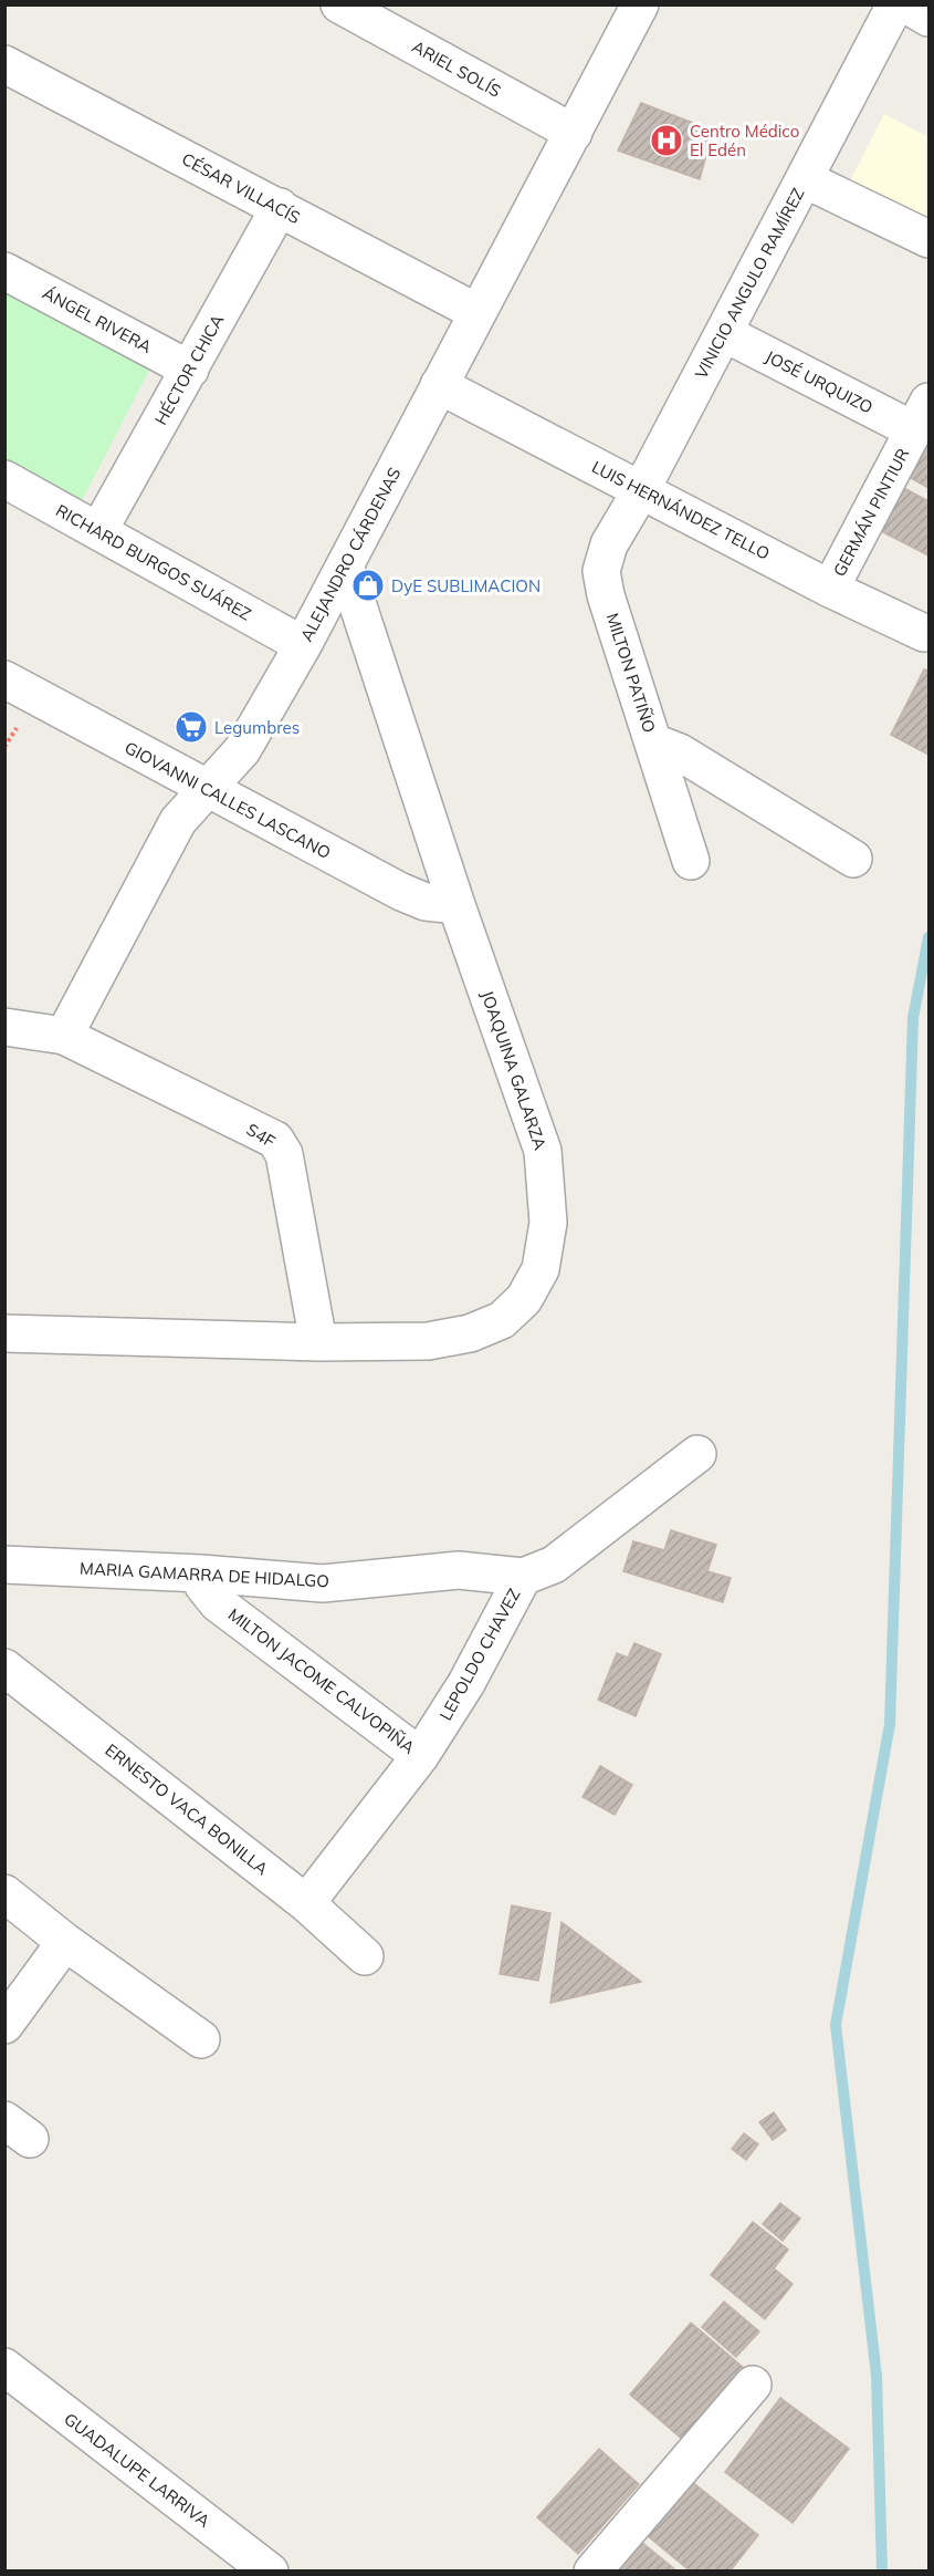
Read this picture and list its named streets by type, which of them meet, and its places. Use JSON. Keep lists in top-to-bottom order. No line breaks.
{"streets":{"street":["ARIEL SOLÍS","CÉSAR VILLACÍS","VINICIO ANGULO RAMÍREZ","ÁNGEL RIVERA","HÉCTOR CHICA","JOSÉ URQUIZO","LUIS HERNÁNDEZ TELLO","GERMÁN PINTIUR","ALEJANDRO CÁRDENAS","RICHARD BURGOS SUÁREZ","MILTON PATIÑO","GIOVANNI CALLES LASCANO","JOAQUINA GALARZA","S4F","MARIA GAMARRA DE HIDALGO","LEPOLDO CHAVEZ","MILTON JACOME CALVOPIÑA","ERNESTO VACA BONILLA","GUADALUPE LARRIVA"]},"crossings":[["ARIEL SOLÍS","ALEJANDRO CÁRDENAS"],["CÉSAR VILLACÍS","HÉCTOR CHICA"],["CÉSAR VILLACÍS","ALEJANDRO CÁRDENAS"],["VINICIO ANGULO RAMÍREZ","JOSÉ URQUIZO"],["VINICIO ANGULO RAMÍREZ","LUIS HERNÁNDEZ TELLO"],["VINICIO ANGULO RAMÍREZ","MILTON PATIÑO"],["ÁNGEL RIVERA","HÉCTOR CHICA"],["HÉCTOR CHICA","RICHARD BURGOS SUÁREZ"],["JOSÉ URQUIZO","GERMÁN PINTIUR"],["LUIS HERNÁNDEZ TELLO","GERMÁN PINTIUR"],["LUIS HERNÁNDEZ TELLO","ALEJANDRO CÁRDENAS"],["LUIS HERNÁNDEZ TELLO","MILTON PATIÑO"],["ALEJANDRO CÁRDENAS","RICHARD BURGOS SUÁREZ"],["ALEJANDRO CÁRDENAS","GIOVANNI CALLES LASCANO"],["ALEJANDRO CÁRDENAS","JOAQUINA GALARZA"],["ALEJANDRO CÁRDENAS","S4F"],["GIOVANNI CALLES LASCANO","JOAQUINA GALARZA"],["JOAQUINA GALARZA","S4F"],["MARIA GAMARRA DE HIDALGO","LEPOLDO CHAVEZ"],["MARIA GAMARRA DE HIDALGO","MILTON JACOME CALVOPIÑA"],["LEPOLDO CHAVEZ","MILTON JACOME CALVOPIÑA"],["LEPOLDO CHAVEZ","ERNESTO VACA BONILLA"]],"places":{"hospital":["Centro Médico El Edén"],"shop":["DyE SUBLIMACION"],"supermarket":["Legumbres"]}}
